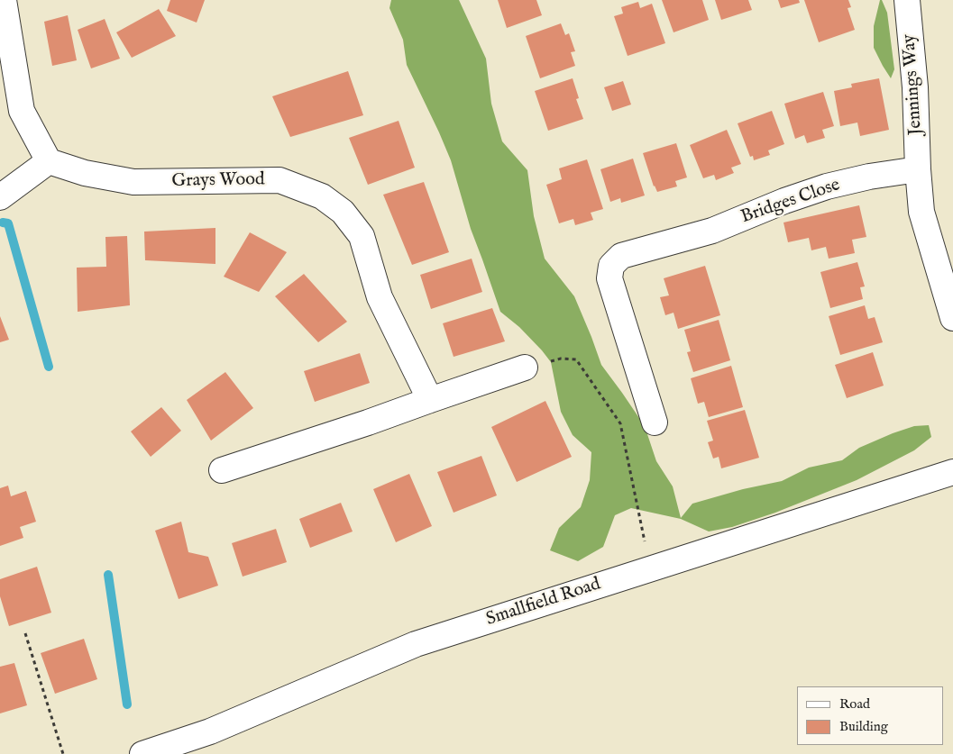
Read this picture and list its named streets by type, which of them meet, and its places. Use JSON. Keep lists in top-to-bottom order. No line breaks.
{"streets":{"street":["Jennings Way","Grays Wood","Bridges Close","Smallfield Road"]},"crossings":[["Jennings Way","Bridges Close"]],"legend":["Road","Building"]}
